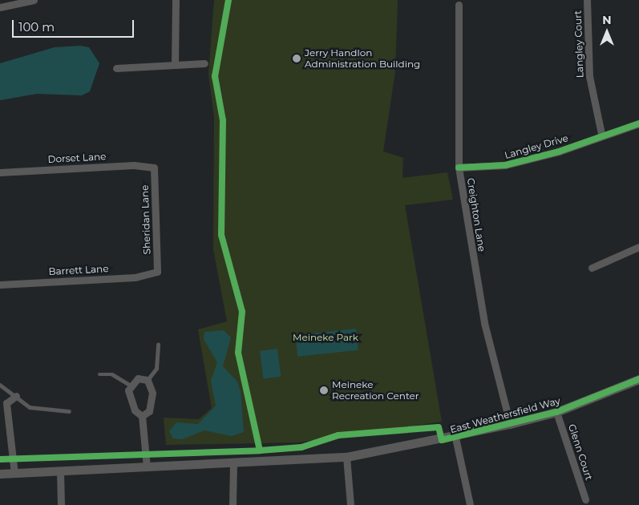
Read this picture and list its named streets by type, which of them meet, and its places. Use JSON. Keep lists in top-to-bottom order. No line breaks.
{"streets":{"street":["Langley Court","Langley Drive","Dorset Lane","Creighton Lane","Sheridan Lane","Barrett Lane","East Weathersfield Way","Glenn Court"]},"crossings":[["Langley Court","Langley Drive"],["Langley Drive","Creighton Lane"],["Dorset Lane","Sheridan Lane"],["Creighton Lane","East Weathersfield Way"],["Sheridan Lane","Barrett Lane"],["East Weathersfield Way","Glenn Court"]],"parks":["Meineke Park"],"places":["Jerry Handlon Administration Building","Meineke Recreation Center"],"scale_bar":"100 m","north":"top"}
